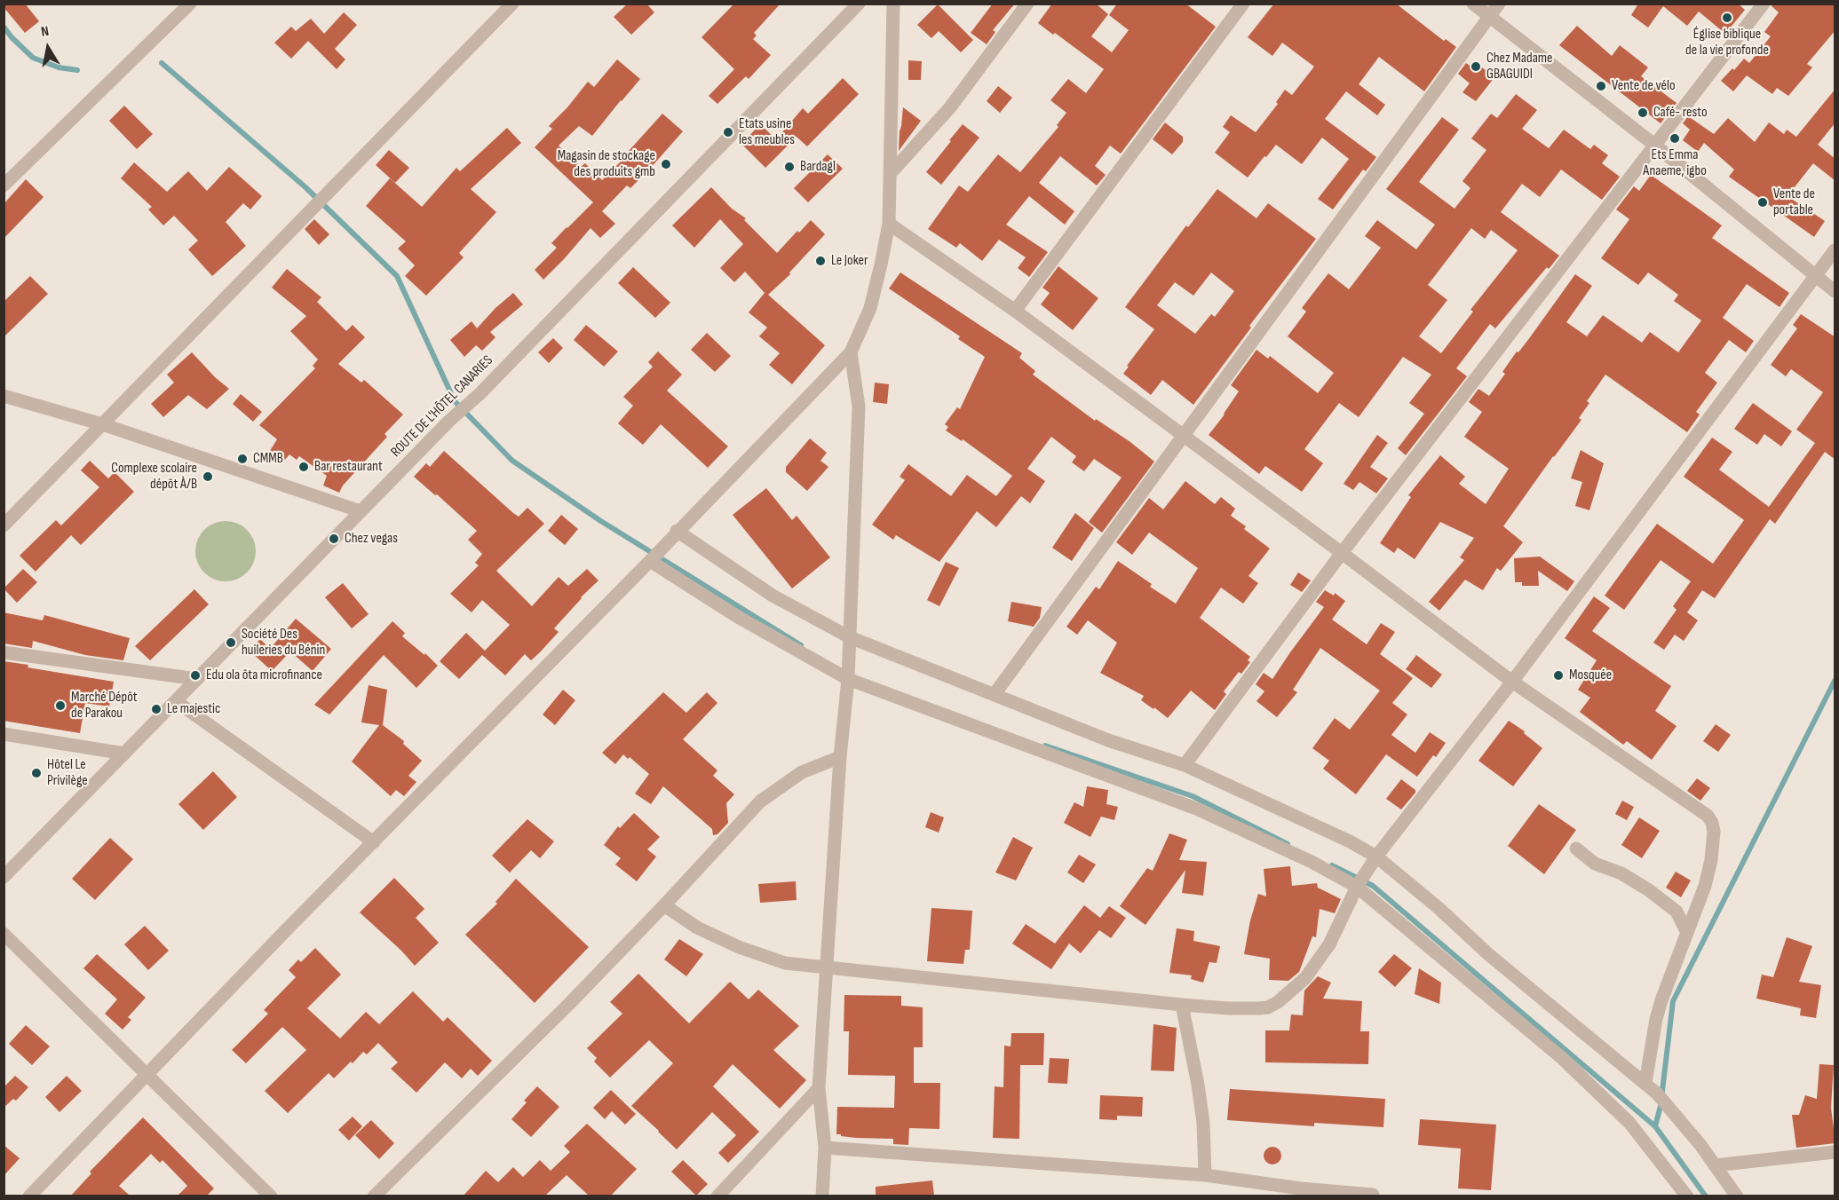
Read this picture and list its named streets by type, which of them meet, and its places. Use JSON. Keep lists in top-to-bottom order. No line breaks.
{"streets":{"street":["ROUTE DE L'HÔTEL CANARIES"]},"places":["Église biblique de la vie profonde","Chez Madame GBAGUIDI","Vente de vélo","Café- resto","Etats usine les meubles","Ets Emma Anaeme, igbo","Magasin de stockage des produits gmb","Bardagl","Vente de portable","Le Joker","CMMB","Bar restaurant","Complexe scolaire dépôt À/B","Chez vegas","Société Des huileries du Bénin","Edu ola ôta microfinance","Mosquée","Marché Dépôt de Parakou","Le majestic","Hôtel Le Privilège"],"north":"top"}
